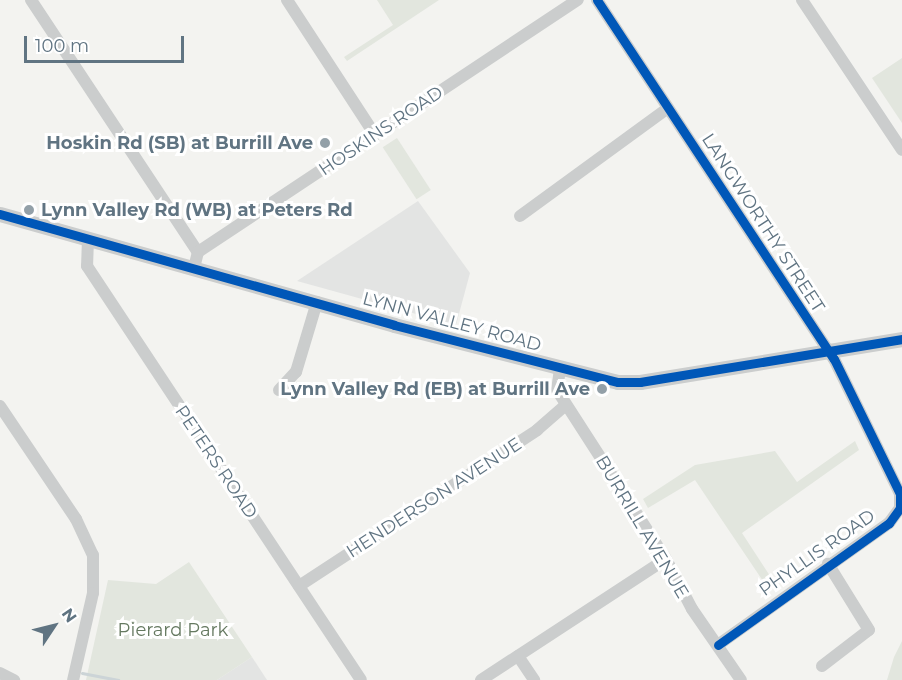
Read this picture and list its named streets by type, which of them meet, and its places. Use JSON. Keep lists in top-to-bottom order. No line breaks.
{"streets":{"street":["HOSKINS ROAD","LANGWORTHY STREET","LYNN VALLEY ROAD","PETERS ROAD","HENDERSON AVENUE","BURRILL AVENUE","PHYLLIS ROAD"]},"crossings":[["LANGWORTHY STREET","LYNN VALLEY ROAD"],["LANGWORTHY STREET","PHYLLIS ROAD"],["LYNN VALLEY ROAD","PETERS ROAD"],["LYNN VALLEY ROAD","BURRILL AVENUE"],["PETERS ROAD","HENDERSON AVENUE"],["HENDERSON AVENUE","BURRILL AVENUE"],["BURRILL AVENUE","PHYLLIS ROAD"]],"parks":["Pierard Park"],"places":["Hoskin Rd (SB) at Burrill Ave","Lynn Valley Rd (WB) at Peters Rd","Lynn Valley Rd (EB) at Burrill Ave"],"scale_bar":"100 m","north":"top right"}
